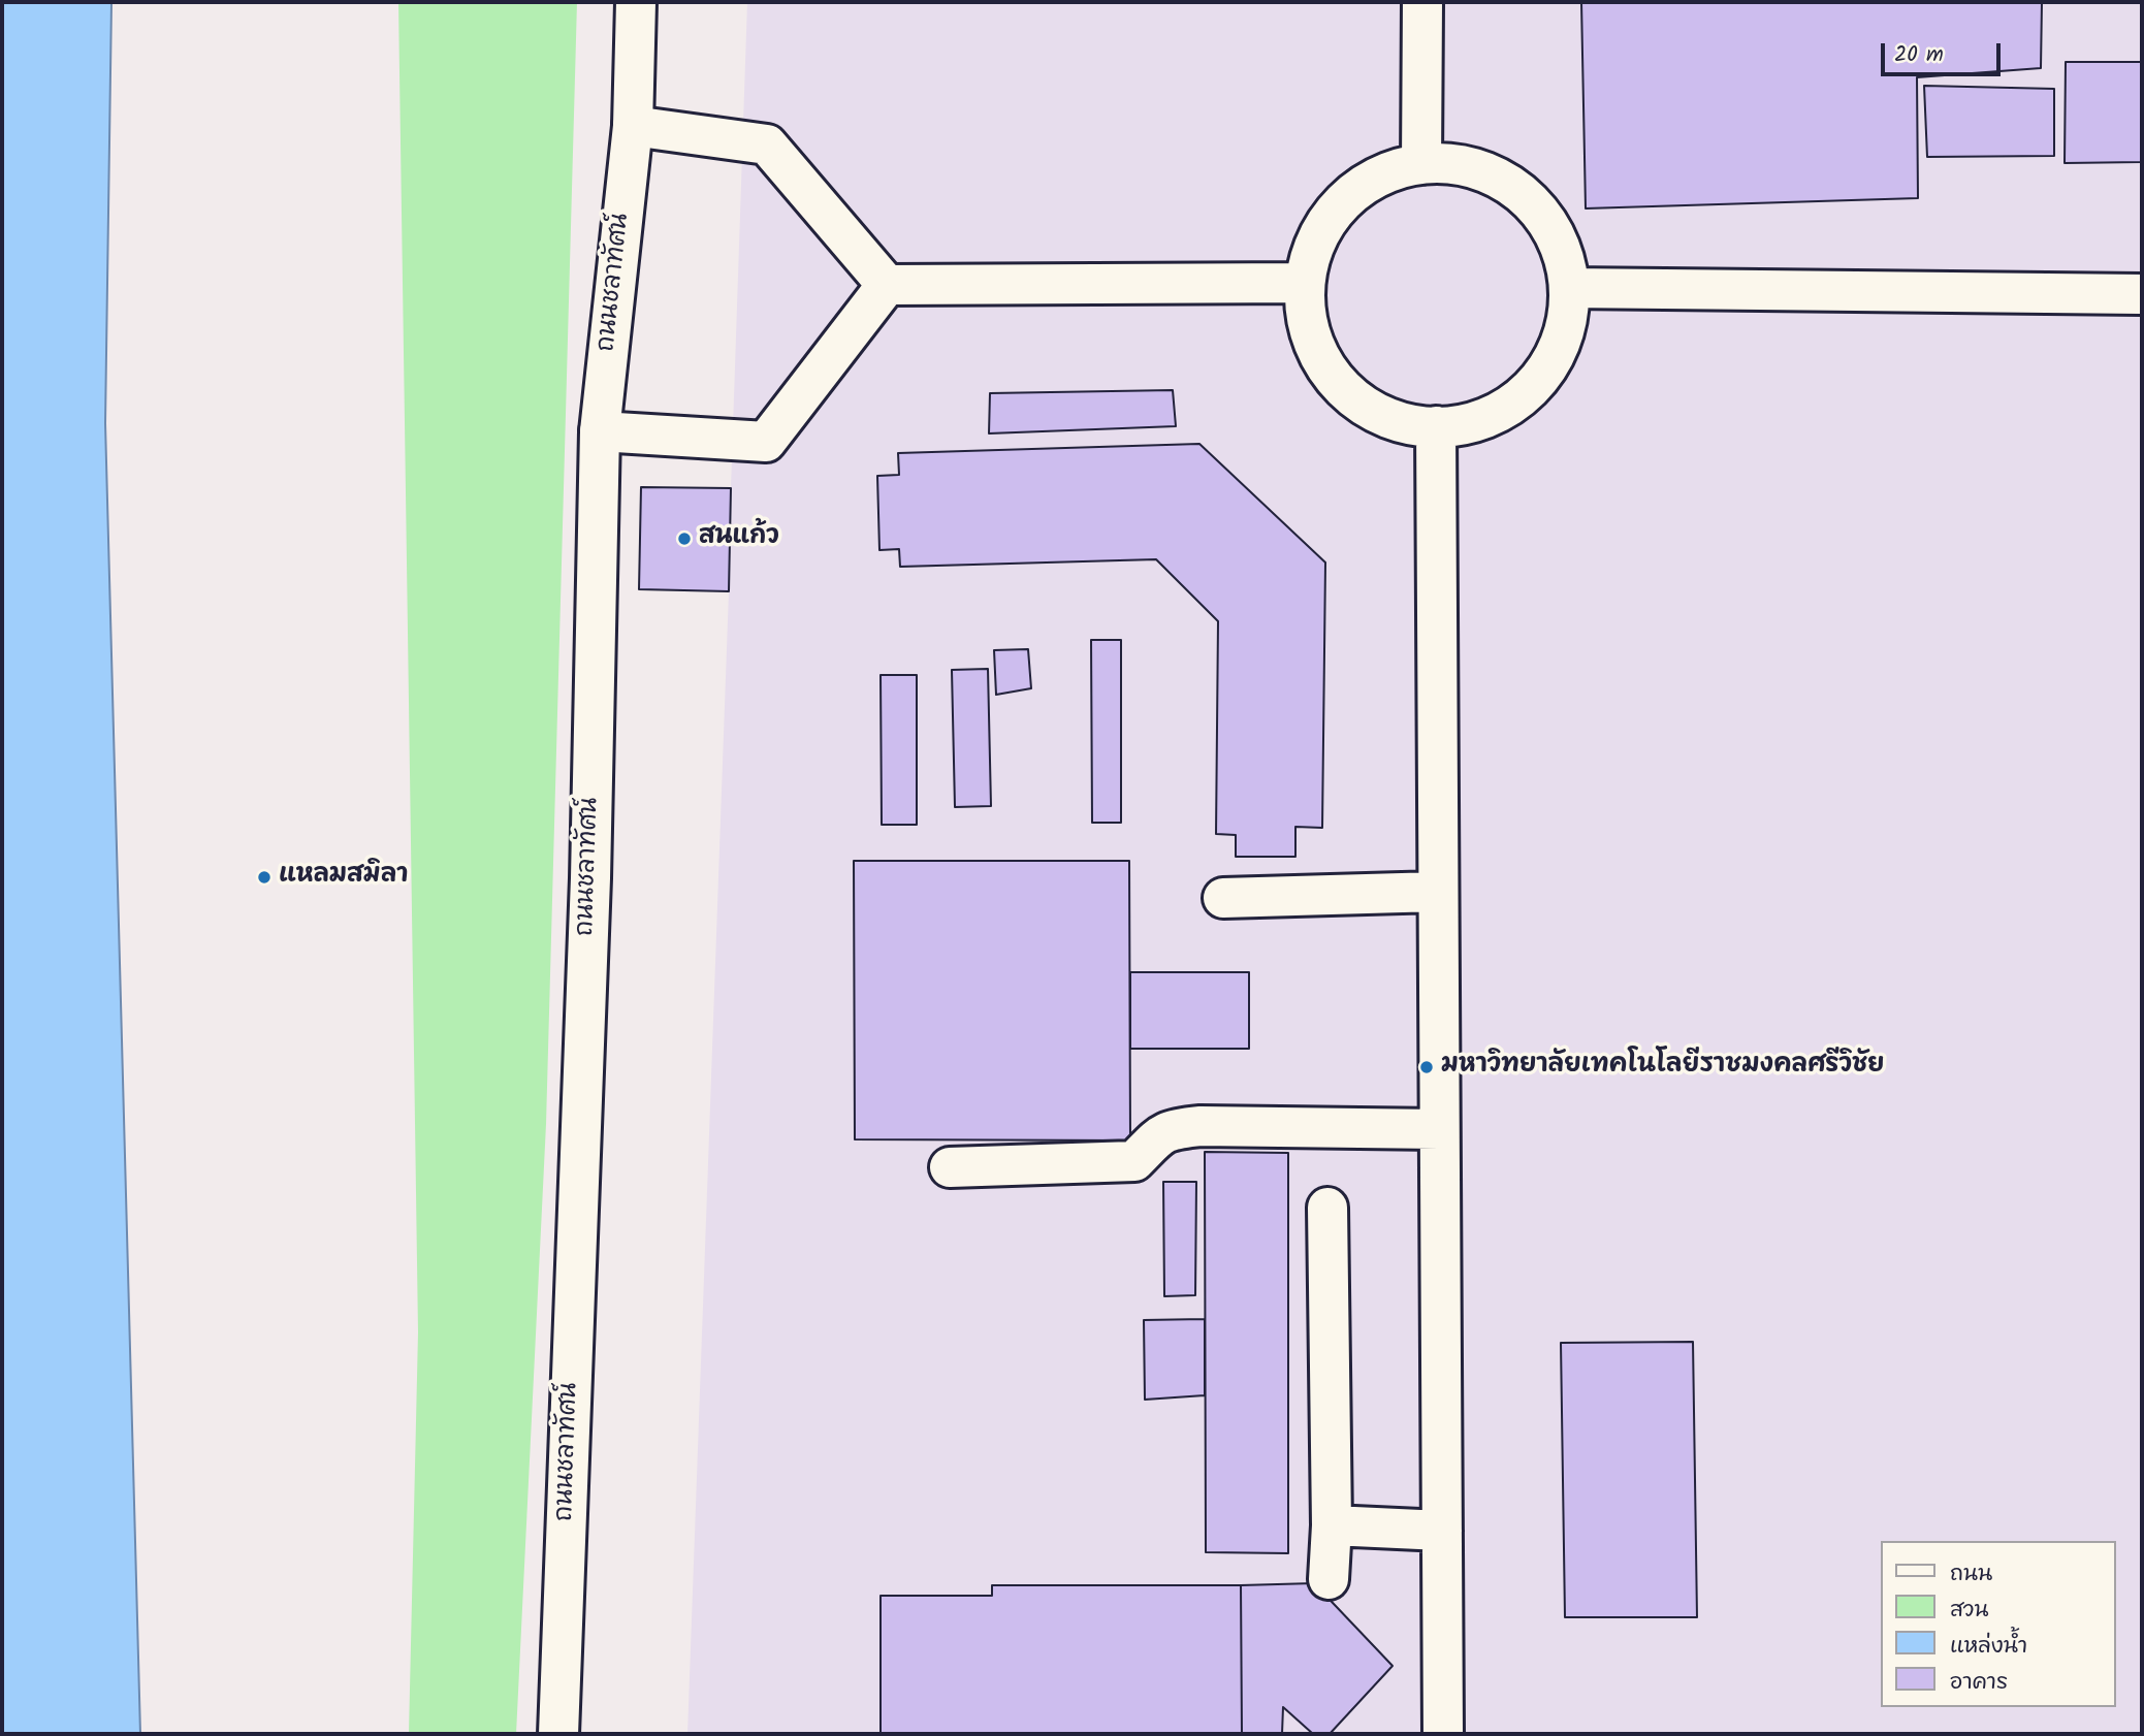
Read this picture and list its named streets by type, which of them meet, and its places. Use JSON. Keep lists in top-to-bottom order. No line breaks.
{"streets":{"main road":["ถนนชลาทัศน์"]},"places":["สนแก้ว","แหลมสมิลา","มหาวิทยาลัยเทคโนโลยีราชมงคลศรีวิชัย"],"legend":["ถนน","สวน","แหล่งน้ำ","อาคาร"],"scale_bar":"20 m"}
